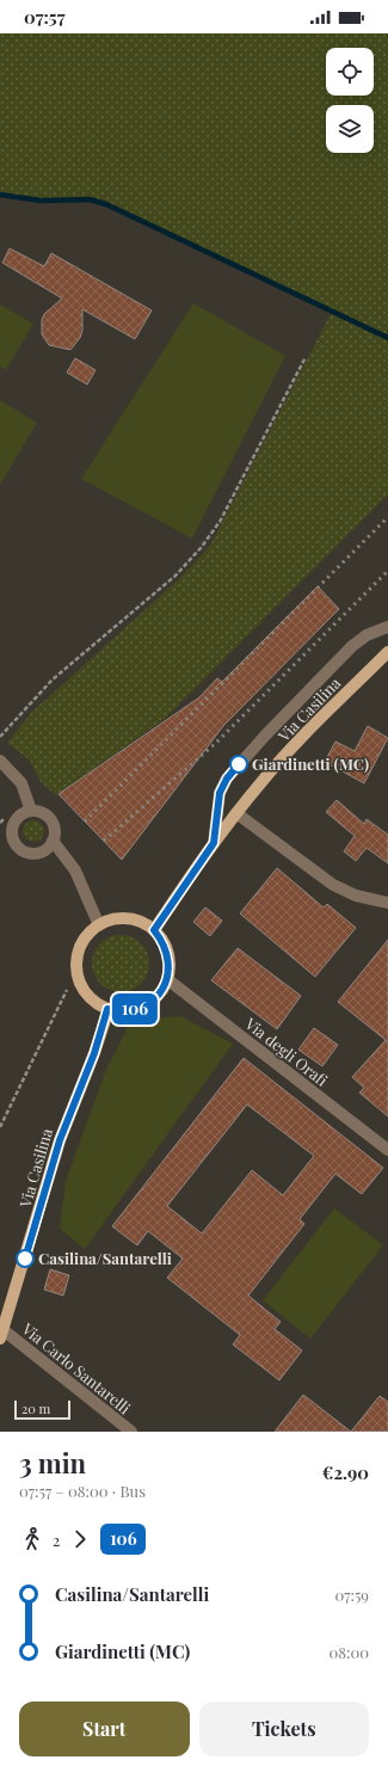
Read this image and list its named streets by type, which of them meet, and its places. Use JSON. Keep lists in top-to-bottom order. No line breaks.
{"streets":{"main road":["Via Casilina"],"street":["Via degli Orafi","Via Carlo Santarelli"]},"crossings":[["Via Casilina","Via degli Orafi"],["Via Casilina","Via Carlo Santarelli"]],"places":["Giardinetti (MC)","Casilina/Santarelli"],"lines":["bus line 106"],"scale_bar":"20 m","page":{"status":"07:57","on_map":"106","scale":"20 m","heading":["3 min","07:57 – 08:00 · Bus","€2.90"],"legs":["2","106"],"list":[{"name":"Casilina/Santarelli","value":"07:59"},{"name":"Giardinetti (MC)","value":"08:00"}],"buttons":["Start","Tickets"]}}
